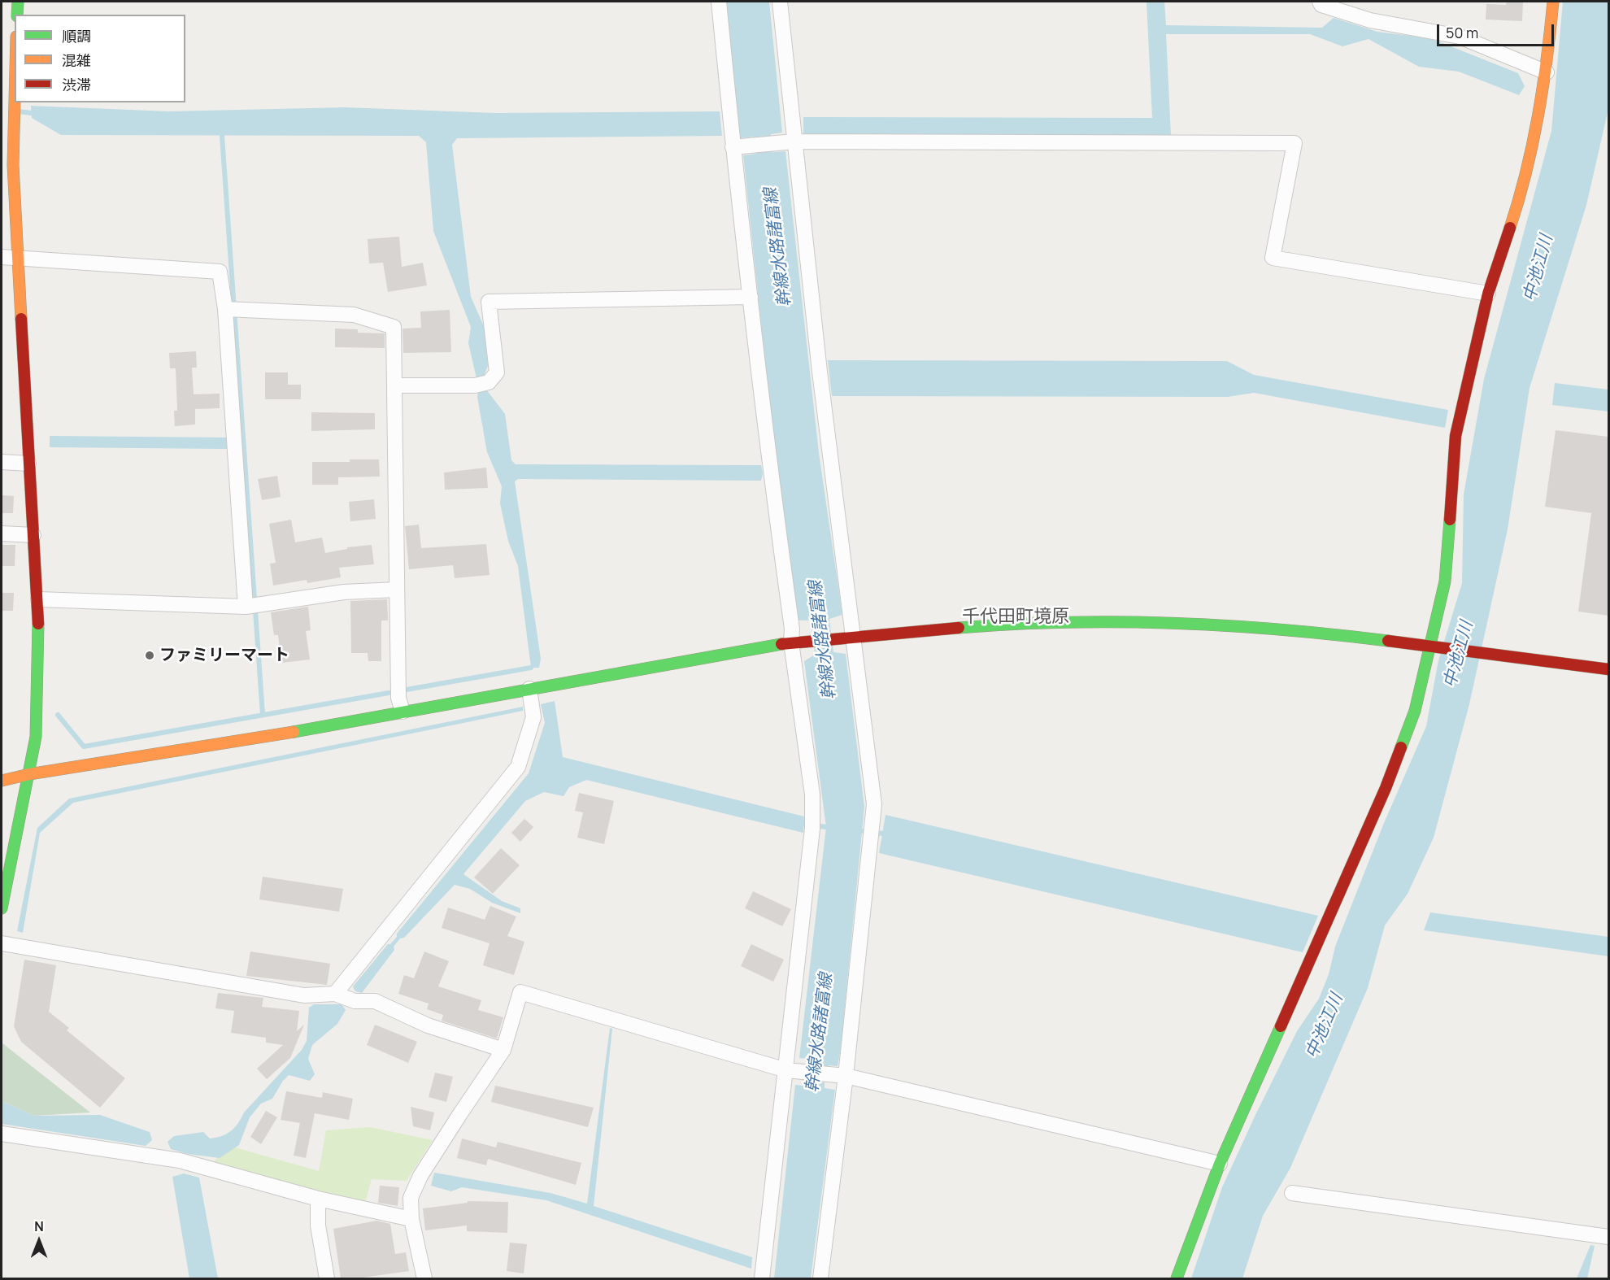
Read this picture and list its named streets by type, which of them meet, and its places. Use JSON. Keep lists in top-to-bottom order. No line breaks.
{"districts":["千代田町境原"],"water":["幹線水路諸富線","中池江川"],"places":["ファミリーマート"],"legend":["順調","混雑","渋滞"],"scale_bar":"50 m","north":"top"}
